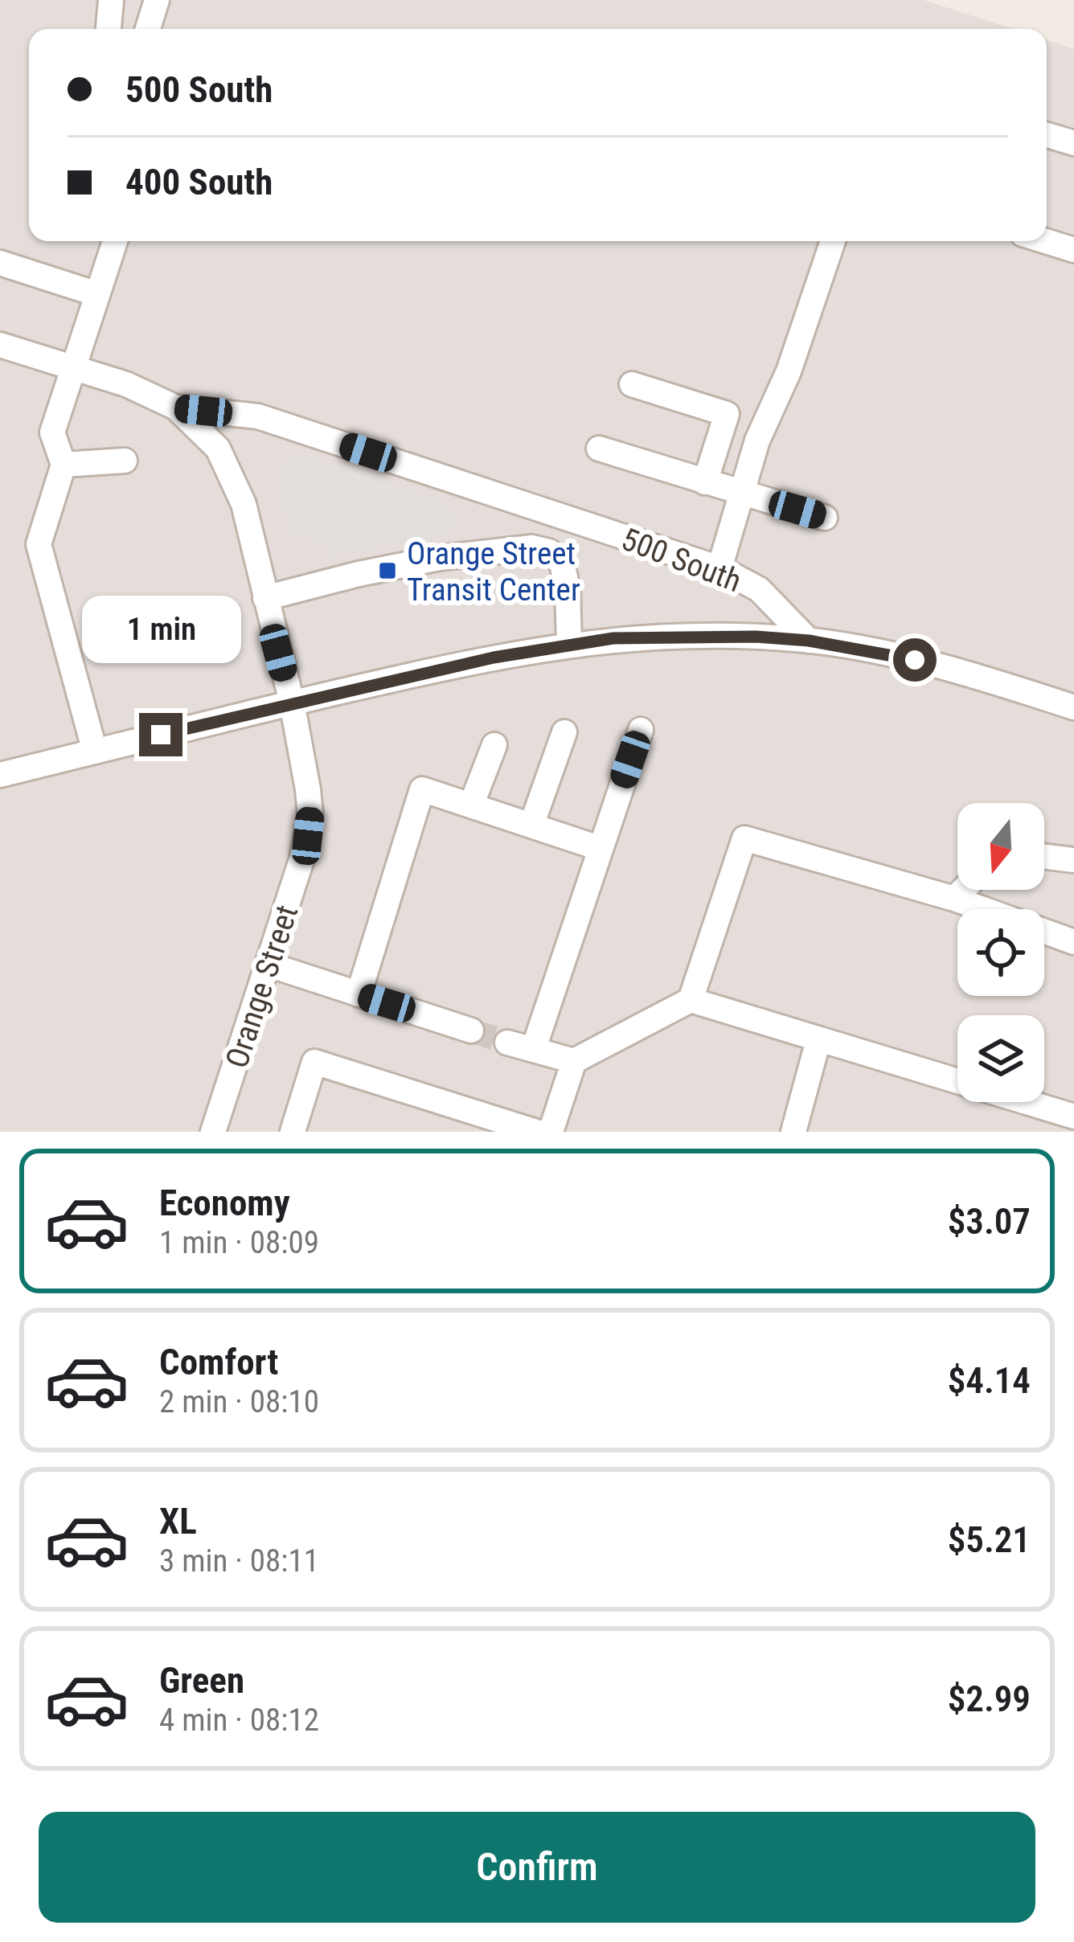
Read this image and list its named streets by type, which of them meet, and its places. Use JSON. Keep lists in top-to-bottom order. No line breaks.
{"streets":{"street":["500 South","Orange Street"]},"crossings":[["500 South","Orange Street"]],"places":{"transit":["Orange Street Transit Center"]},"north":"bottom","page":{"banner":["500 South","400 South"],"bubble":"1 min","list":[{"name":"Economy","note":"1 min · 08:09","value":"$3.07"},{"name":"Comfort","note":"2 min · 08:10","value":"$4.14"},{"name":"XL","note":"3 min · 08:11","value":"$5.21"},{"name":"Green","note":"4 min · 08:12","value":"$2.99"}],"buttons":"Confirm"}}
